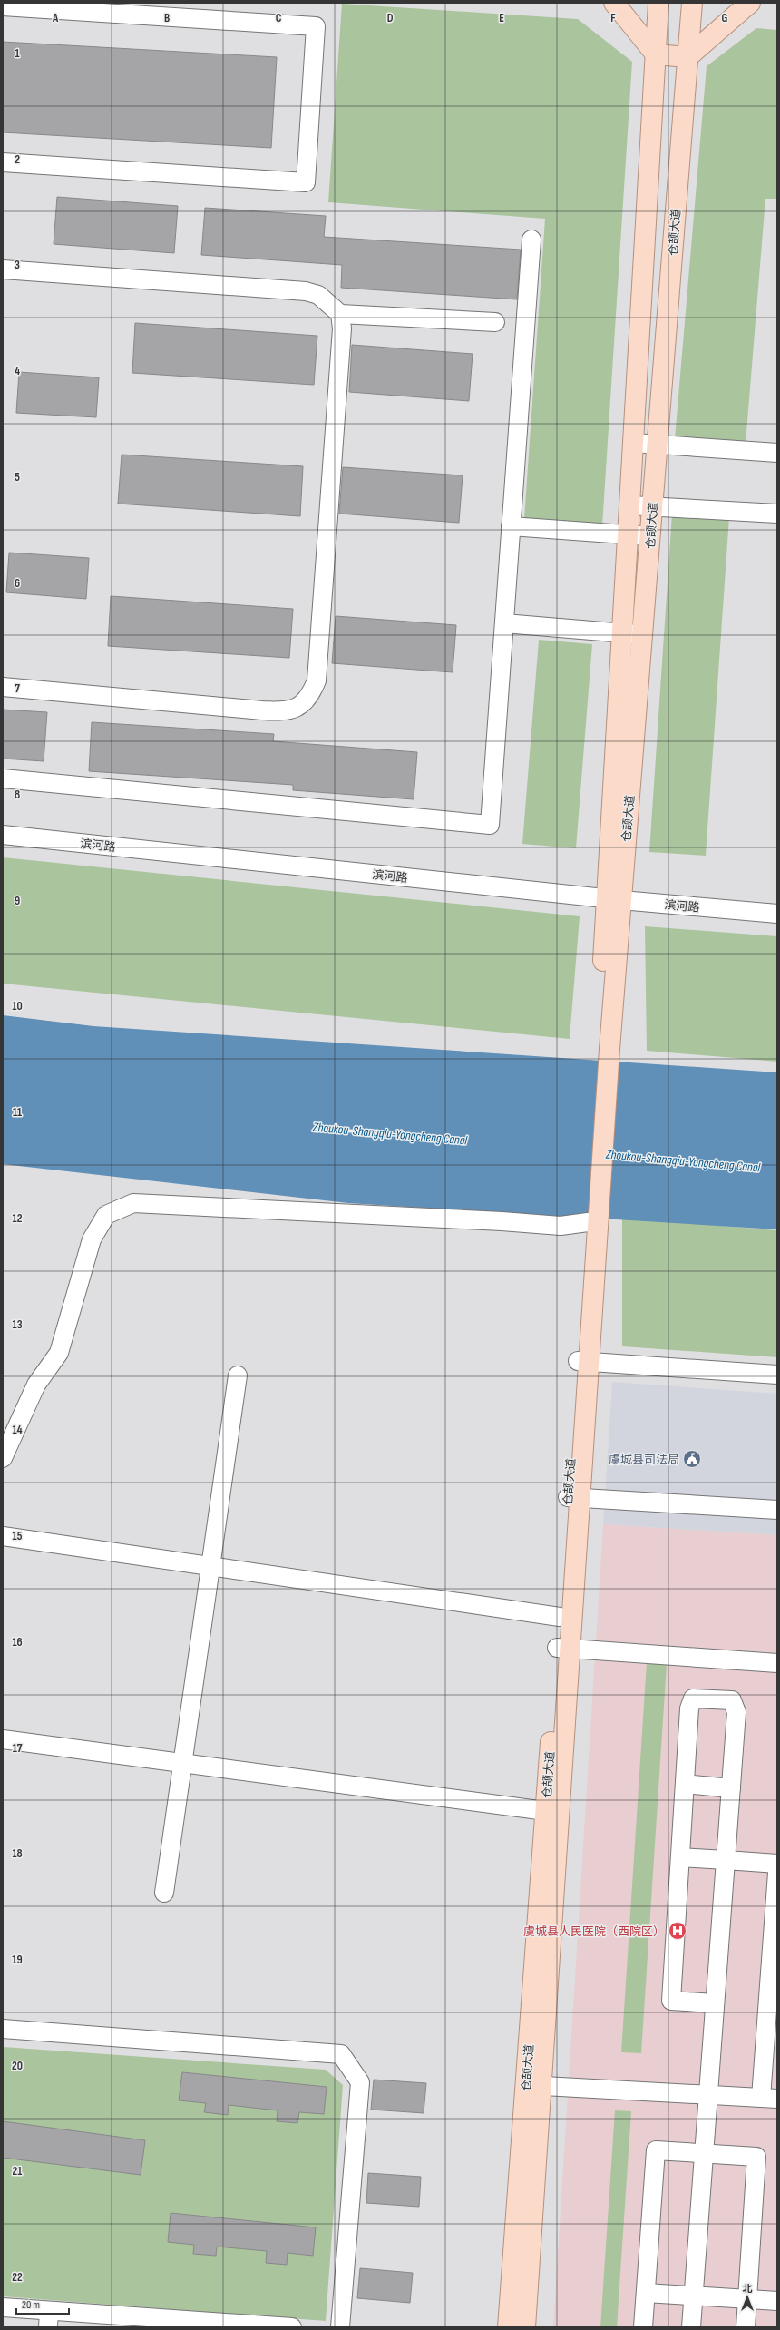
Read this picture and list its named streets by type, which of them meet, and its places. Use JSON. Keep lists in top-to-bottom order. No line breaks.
{"streets":{"main road":["仓颉大道"],"street":["滨河路"]},"crossings":[["仓颉大道","滨河路"]],"water":["Zhoukou-Shangqiu-Yongcheng Canal"],"places":{"public building":["虞城县司法局"],"hospital":["虞城县人民医院（西院区）"]},"scale_bar":"20 m","north":"top","grid":{"columns":["A","B","C","D","E","F","G"],"rows":["1","2","3","4","5","6","7","8","9","10","11","12","13","14","15","16","17","18","19","20","21","22"]}}
